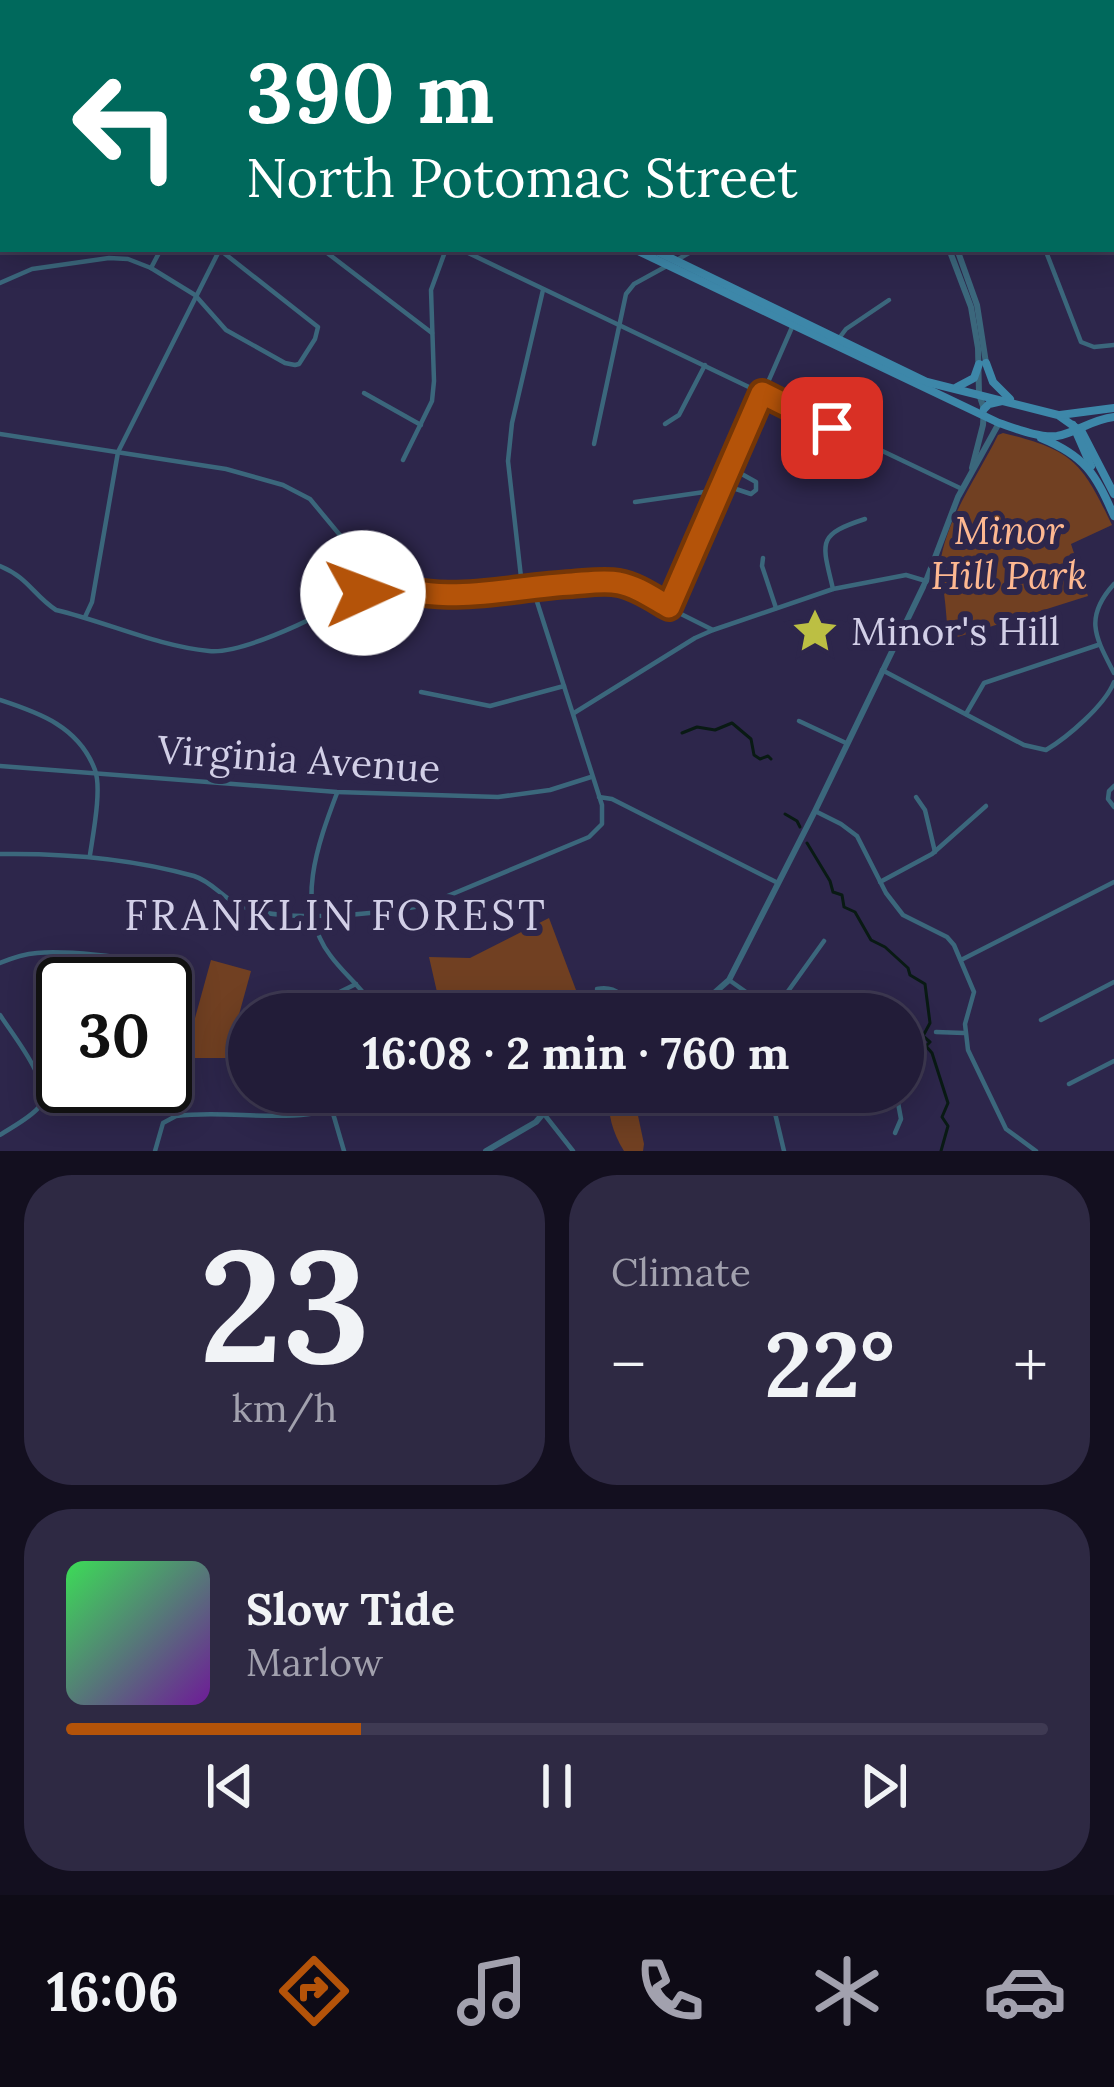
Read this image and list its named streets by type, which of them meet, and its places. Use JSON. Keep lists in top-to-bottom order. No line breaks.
{"streets":{"street":["Virginia Avenue"]},"districts":["FRANKLIN FOREST"],"parks":["Minor Hill Park"],"places":{"place":["Minor's Hill"]},"page":{"turn":["390 m","North Potomac Street"],"limit":"30","trip":"16:08 · 2 min · 760 m","tile":[["23","km/h"],"Climate"],"heat":["−","22°","+"],"song":["Slow Tide","Marlow"],"tabs":"16:06"}}
